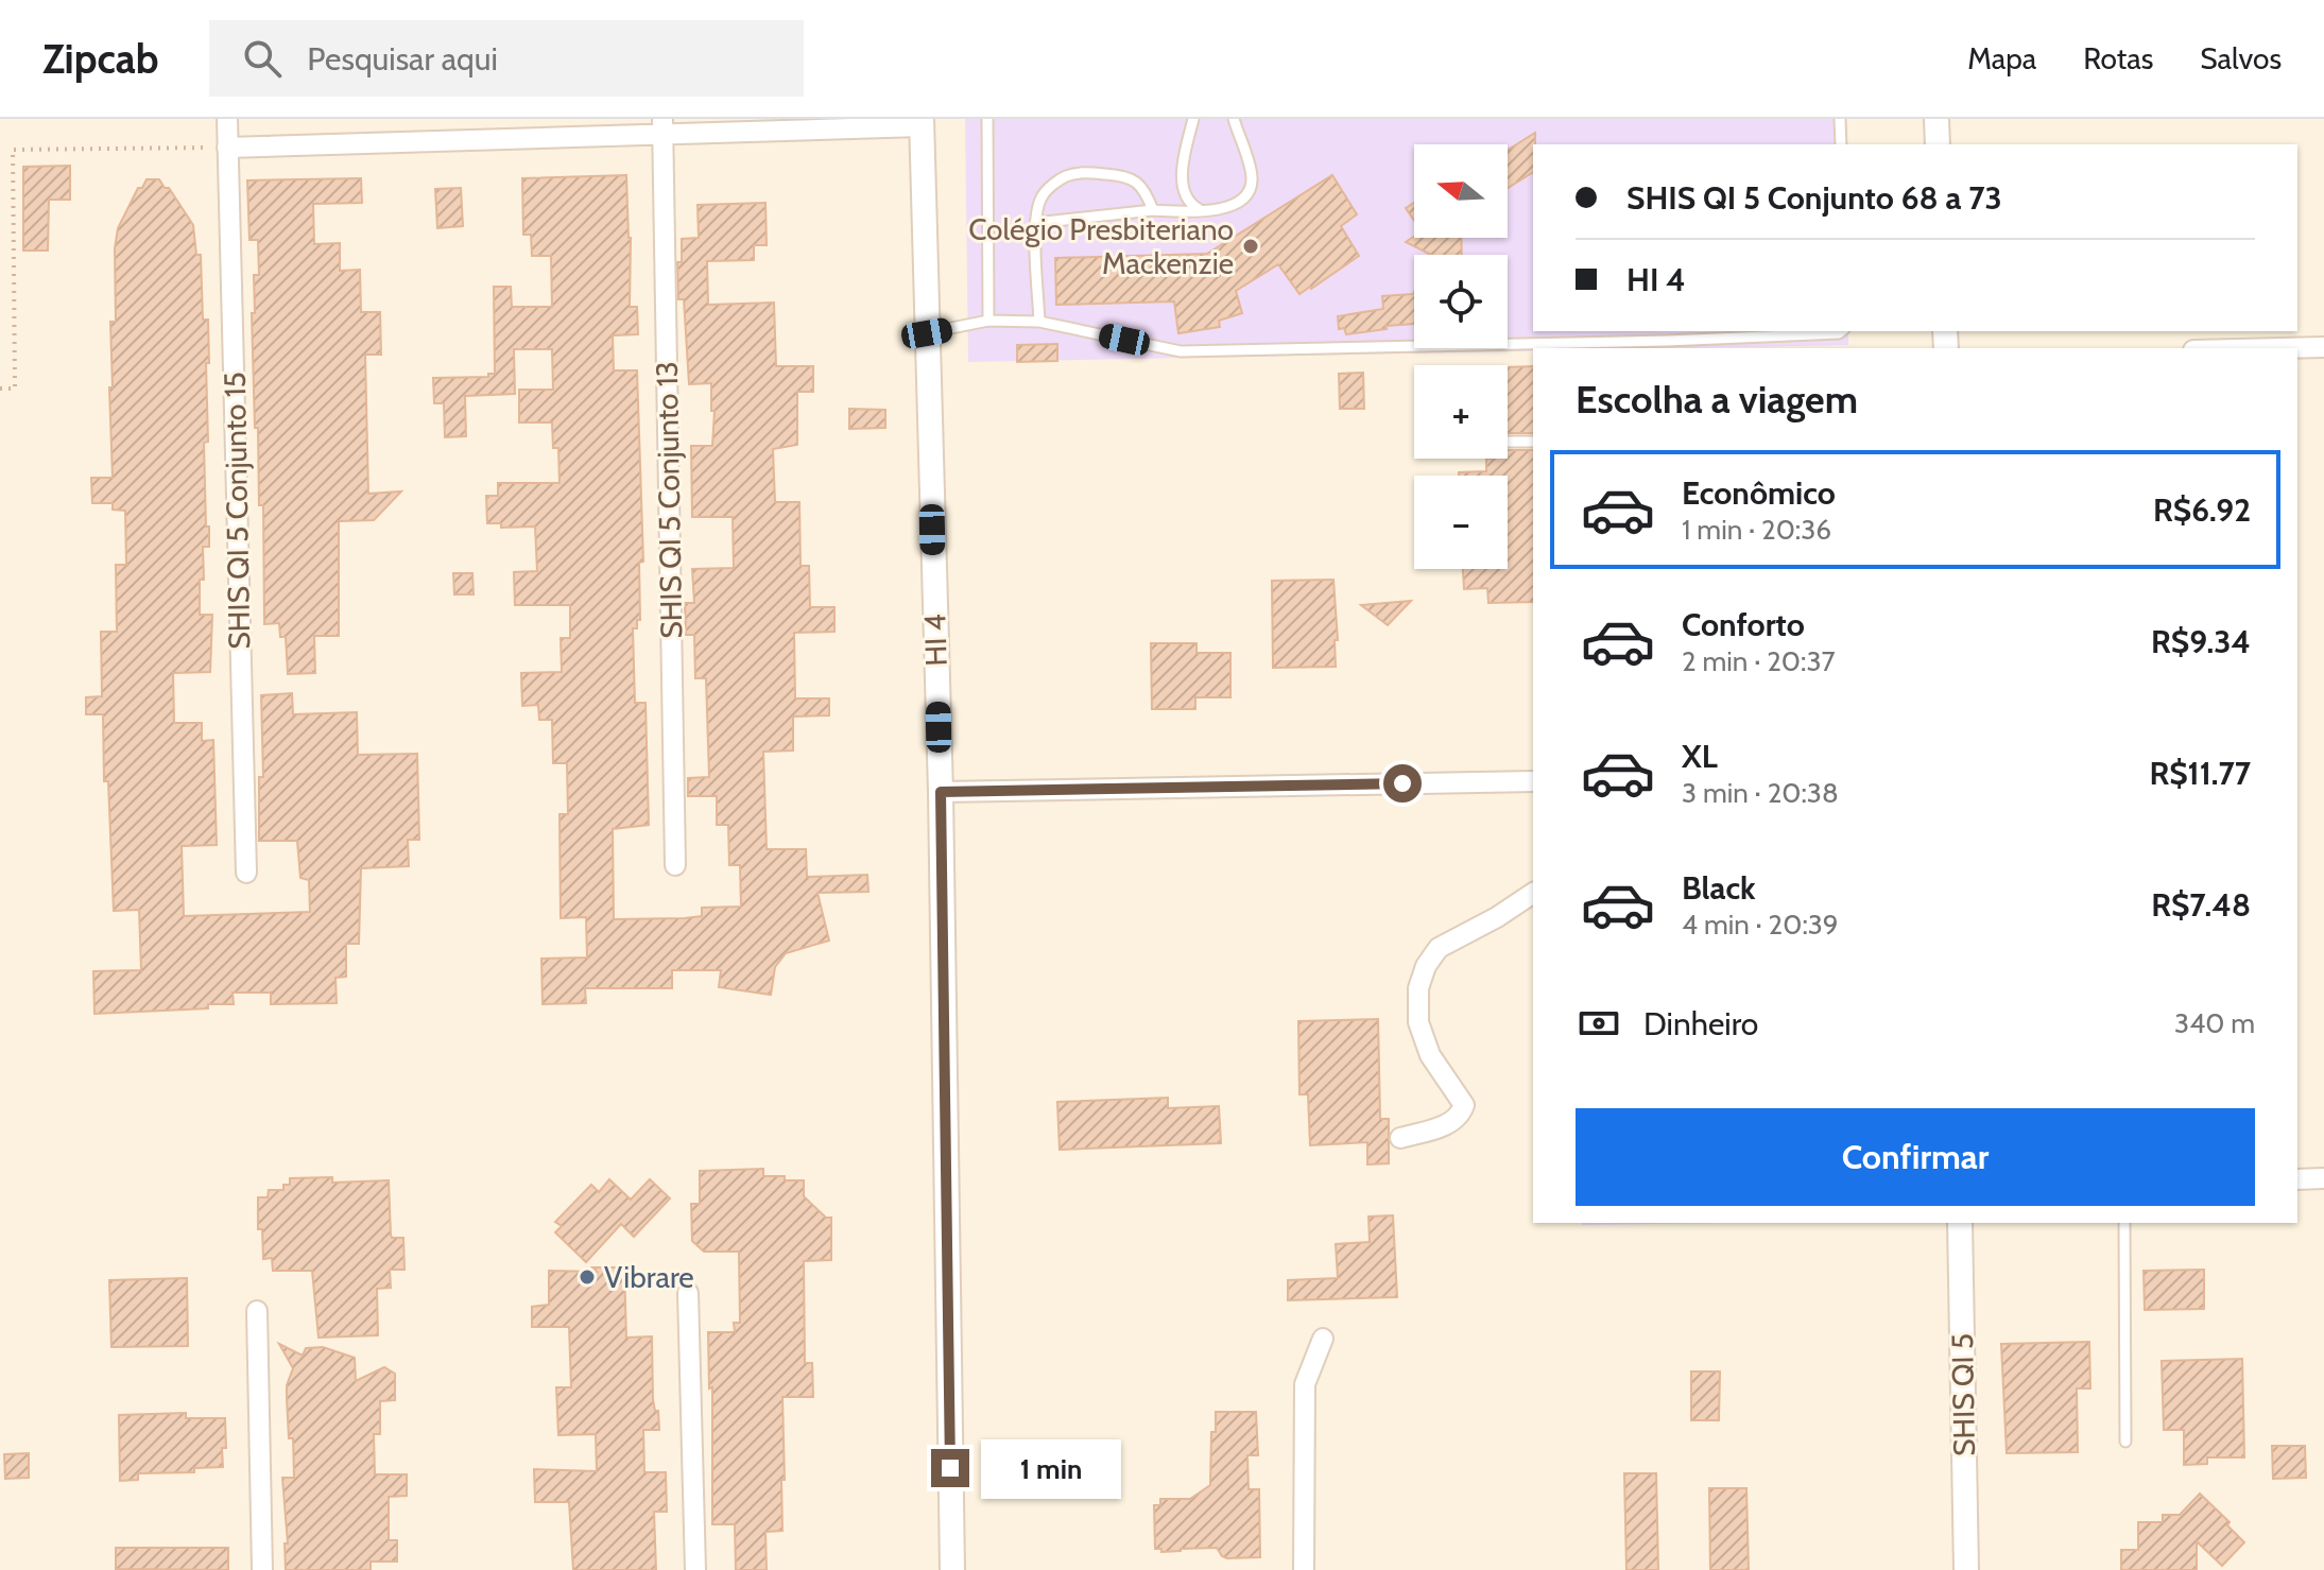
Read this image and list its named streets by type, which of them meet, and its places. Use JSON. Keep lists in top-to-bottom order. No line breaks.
{"streets":{"street":["SHIS QI 5 Conjunto 13","SHIS QI 5 Conjunto 15","HI 4","SHIS QI 5"]},"places":["Colégio Presbiteriano Mackenzie","Vibrare"],"north":"left","page":{"header":"Zipcab","search":"Pesquisar aqui","nav":["Mapa","Rotas","Salvos"],"map_buttons":["+","−"],"banner":["SHIS QI 5 Conjunto 68 a 73","HI 4"],"heading":"Escolha a viagem","list":[{"name":"Econômico","note":"1 min · 20:36","value":"R$6.92"},{"name":"Conforto","note":"2 min · 20:37","value":"R$9.34"},{"name":"XL","note":"3 min · 20:38","value":"R$11.77"},{"name":"Black","note":"4 min · 20:39","value":"R$7.48"}],"pay":["Dinheiro","340 m"],"buttons":"Confirmar","bubble":"1 min"}}
